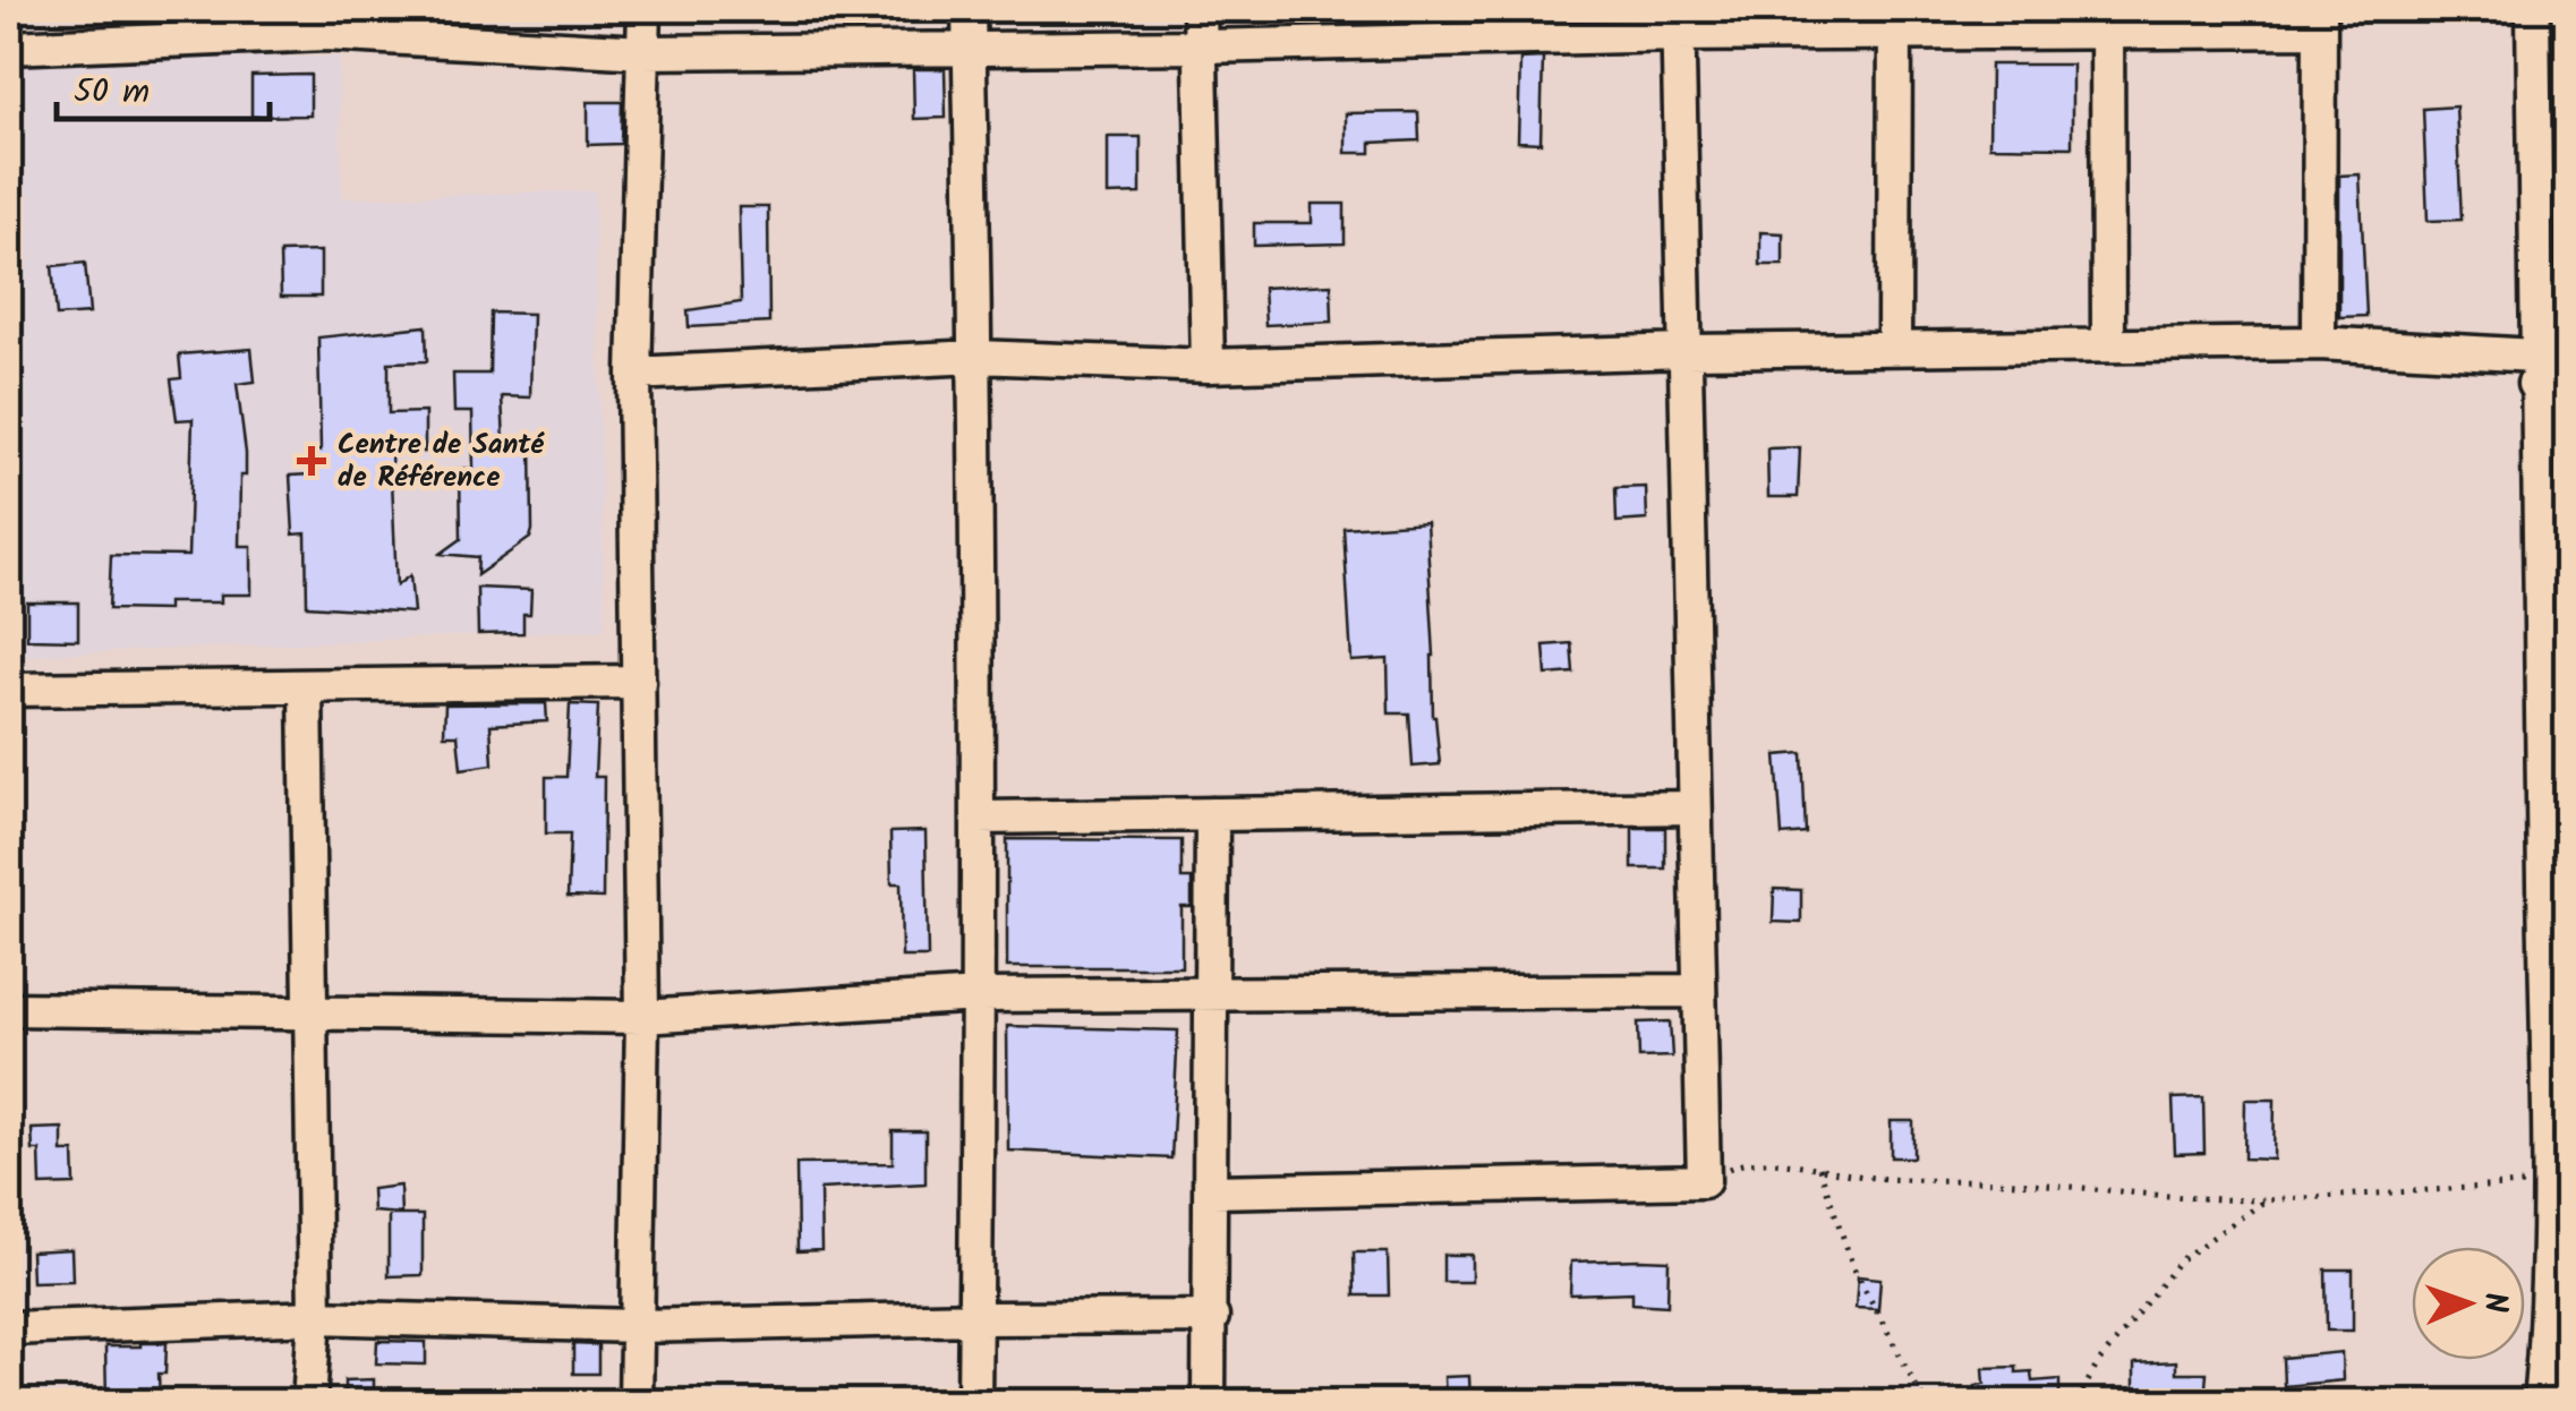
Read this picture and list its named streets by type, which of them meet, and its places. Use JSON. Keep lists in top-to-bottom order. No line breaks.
{"places":{"health":["Centre de Santé de Référence"]},"scale_bar":"50 m","north":"right"}
